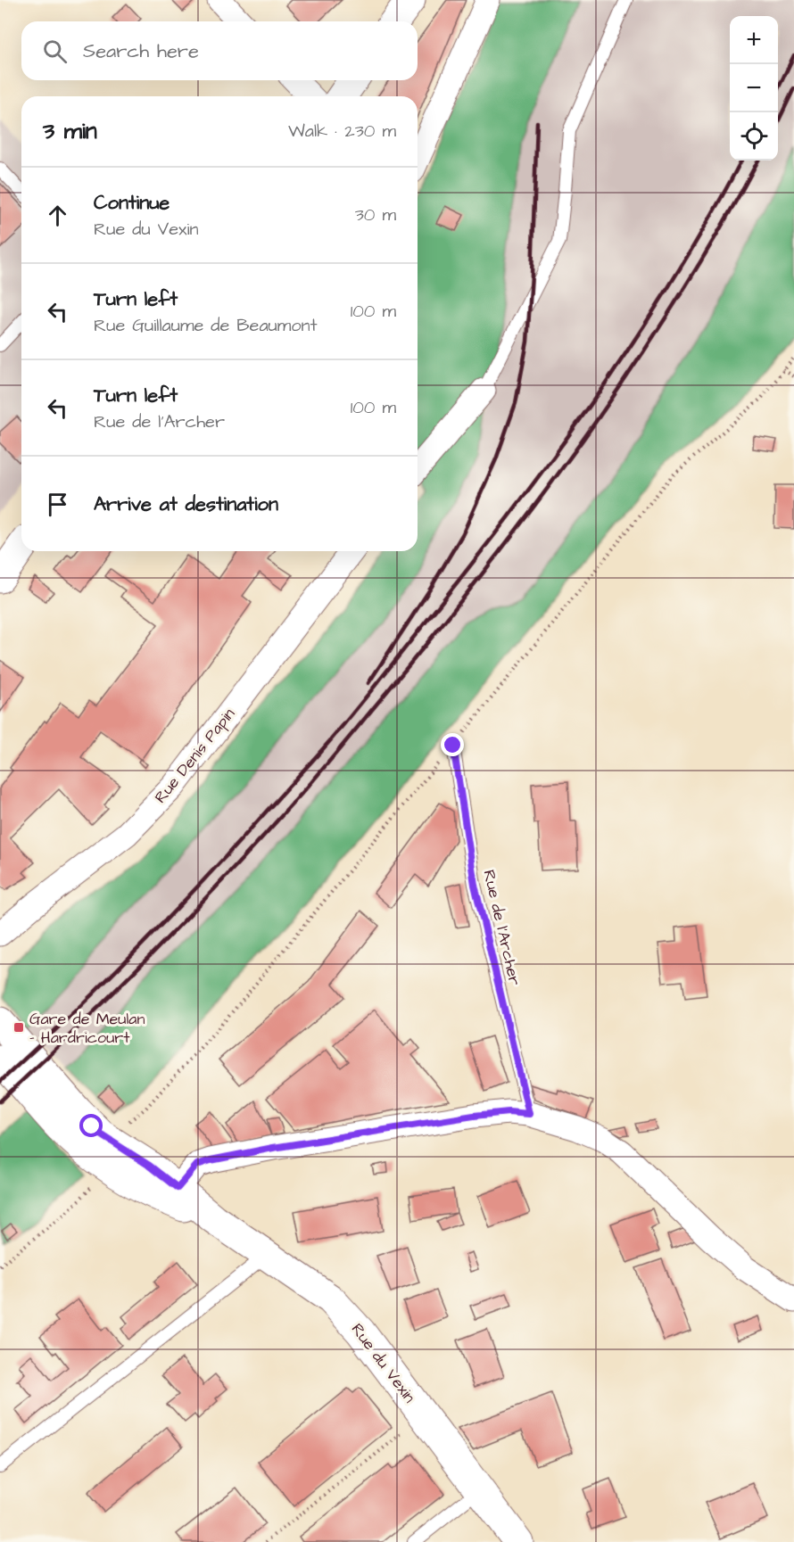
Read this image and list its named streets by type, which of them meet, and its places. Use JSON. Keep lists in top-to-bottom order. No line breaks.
{"streets":{"main road":["Rue du Vexin"],"street":["Rue Denis Papin"],"lane":["Rue de l'Archer"]},"places":{"transit":["Gare de Meulan - Hardricourt"]},"page":{"map_buttons":["+","−"],"search":"Search here","heading":["3 min","Walk · 230 m"],"list":[["Continue","Rue du Vexin","30 m"],["Turn left","Rue Guillaume de Beaumont","100 m"],["Turn left","Rue de l'Archer","100 m"],"Arrive at destination"]}}
